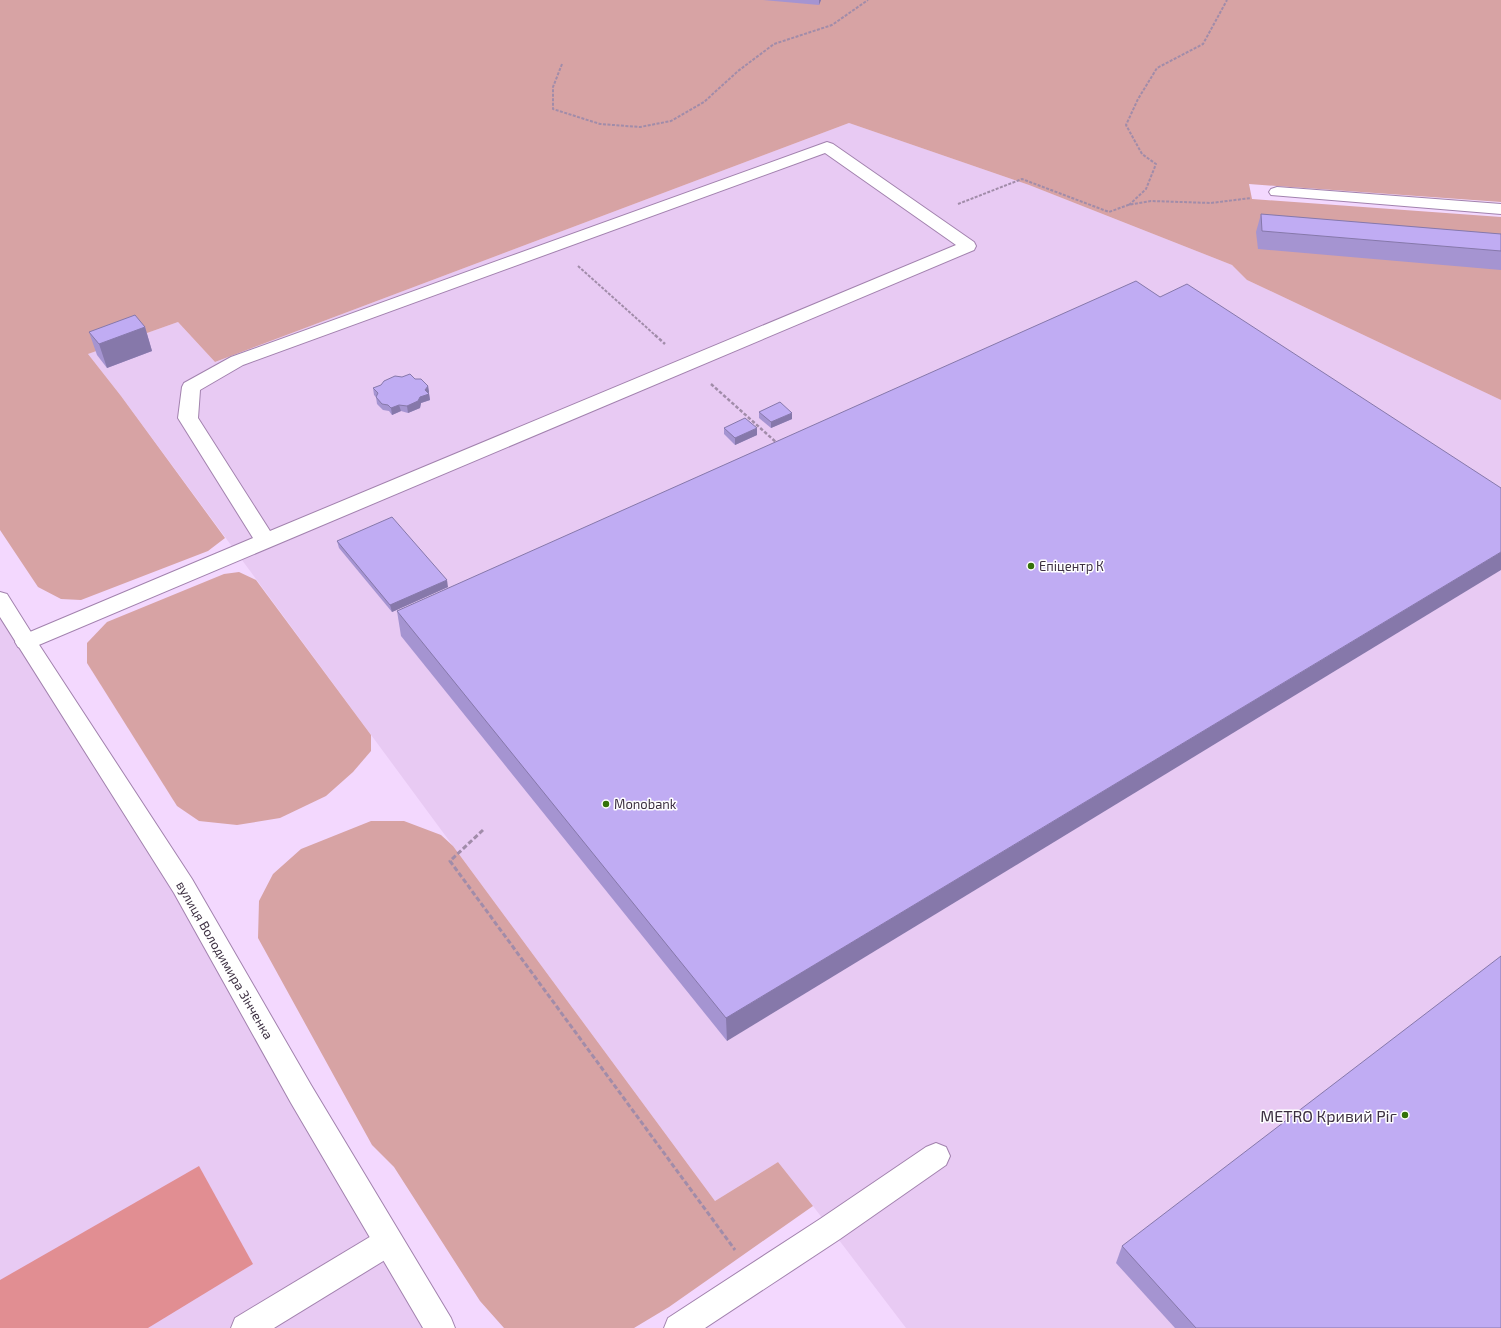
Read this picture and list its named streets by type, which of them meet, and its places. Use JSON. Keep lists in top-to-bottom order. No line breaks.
{"streets":{"main road":["вулиця Володимира Зінченка"]},"places":["Епіцентр К","Monobank","METRO Кривий Ріг"]}
